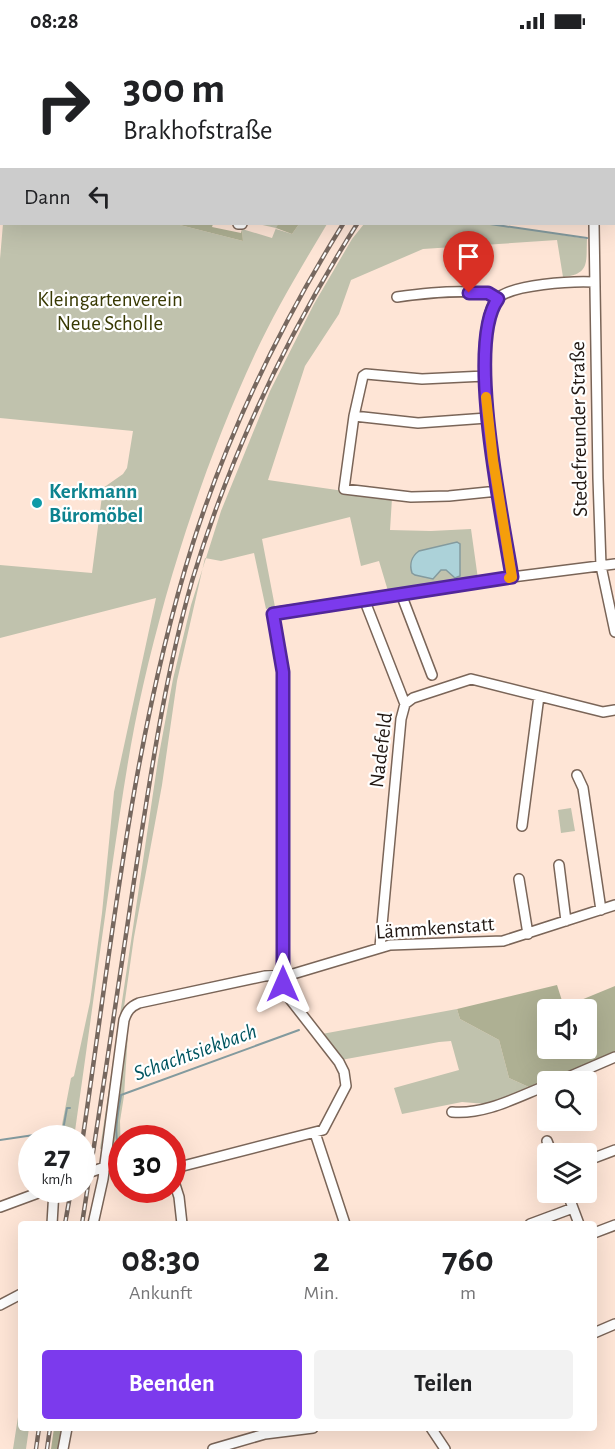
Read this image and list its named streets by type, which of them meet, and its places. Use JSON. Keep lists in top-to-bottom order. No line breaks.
{"streets":{"street":["Stedefreunder Straße","Nadefeld","Lämmkenstatt"]},"crossings":[["Nadefeld","Lämmkenstatt"]],"water":["Schachtsiekbach"],"parks":["Kleingartenverein Neue Scholle"],"places":["Kerkmann Büromöbel"],"page":{"status":"08:28","turn":["300 m","Brakhofstraße"],"then":"Dann","speed":"27 km/h","limit":"30","eta":["08:30","Ankunft","2","Min.","760","m"],"buttons":["Beenden","Teilen"]}}
